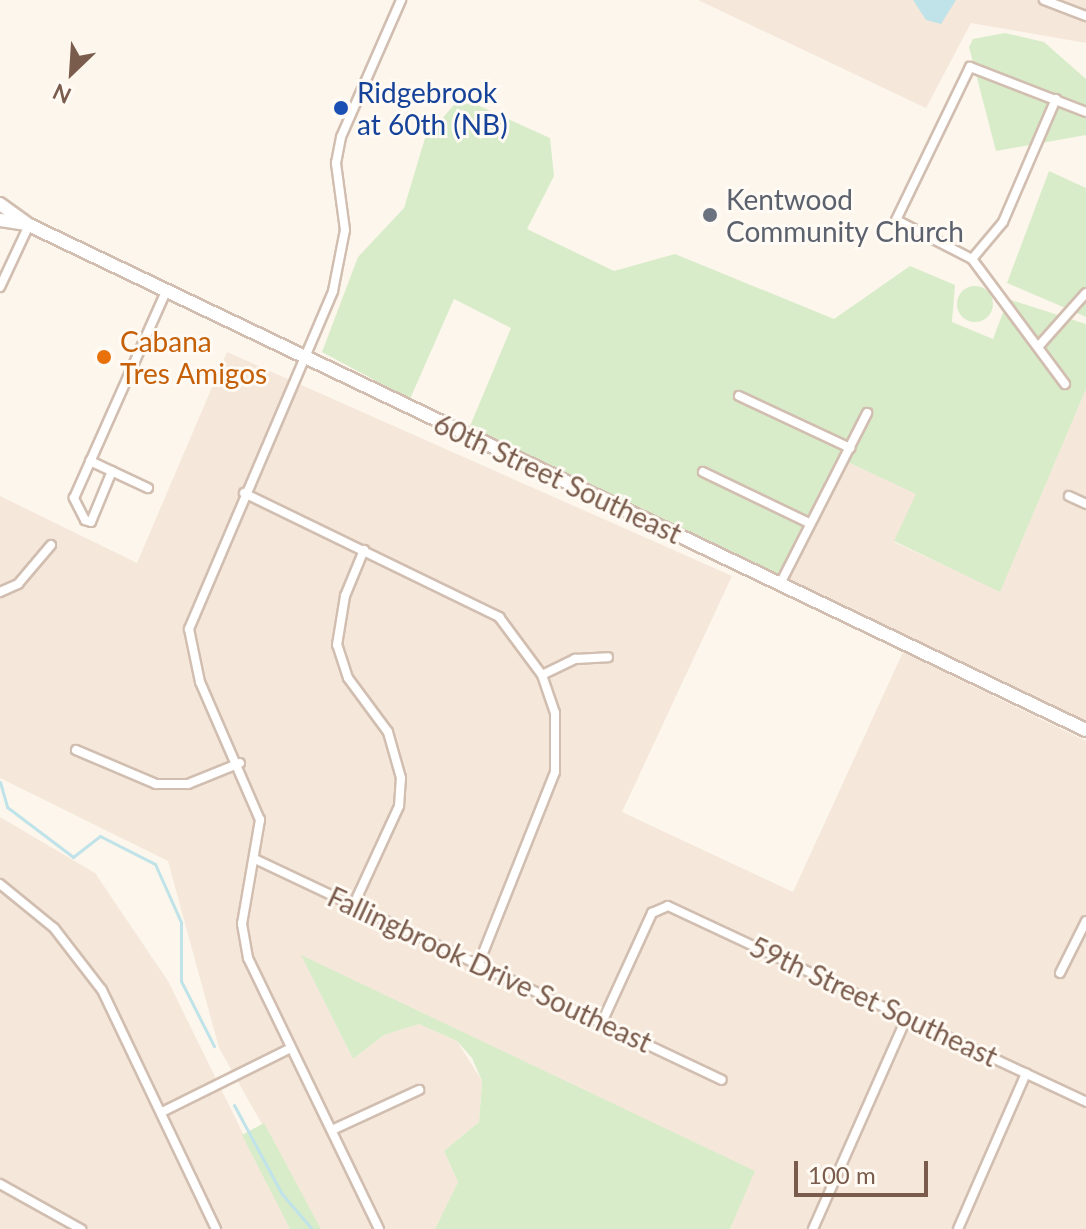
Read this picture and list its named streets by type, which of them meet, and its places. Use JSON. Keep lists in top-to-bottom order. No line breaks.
{"streets":{"main road":["60th Street Southeast"],"street":["Fallingbrook Drive Southeast","59th Street Southeast"]},"crossings":[["Fallingbrook Drive Southeast","59th Street Southeast"]],"places":["Ridgebrook at 60th (NB)","Kentwood Community Church","Cabana Tres Amigos"],"scale_bar":"100 m","north":"bottom left"}
